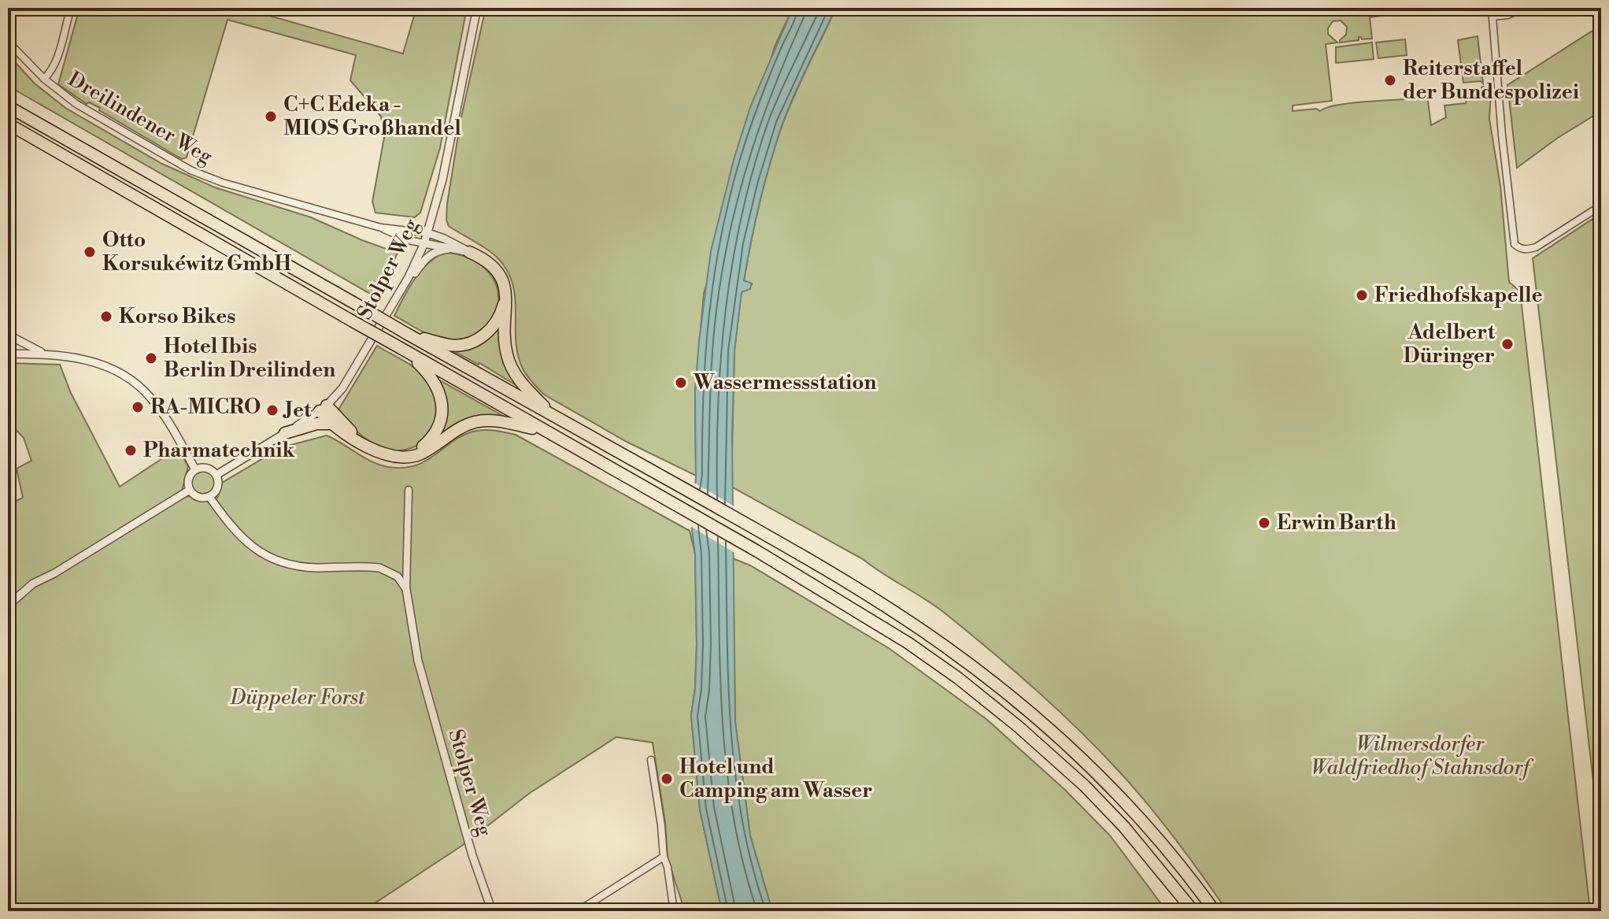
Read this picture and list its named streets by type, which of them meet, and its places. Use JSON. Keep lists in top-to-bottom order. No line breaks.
{"streets":{"street":["Dreilindener Weg","Stolper Weg"]},"crossings":[["Dreilindener Weg","Stolper Weg"]],"parks":["Düppeler Forst","Wilmersdorfer Waldfriedhof Stahnsdorf"],"places":["Reiterstaffel der Bundespolizei","C+C Edeka - MIOS Großhandel","Otto Korsukéwitz GmbH","Friedhofskapelle","Korso Bikes","Adelbert Düringer","Hotel Ibis Berlin Dreilinden","Wassermessstation","RA-MICRO","Jet","Pharmatechnik","Erwin Barth","Hotel und Camping am Wasser"]}
